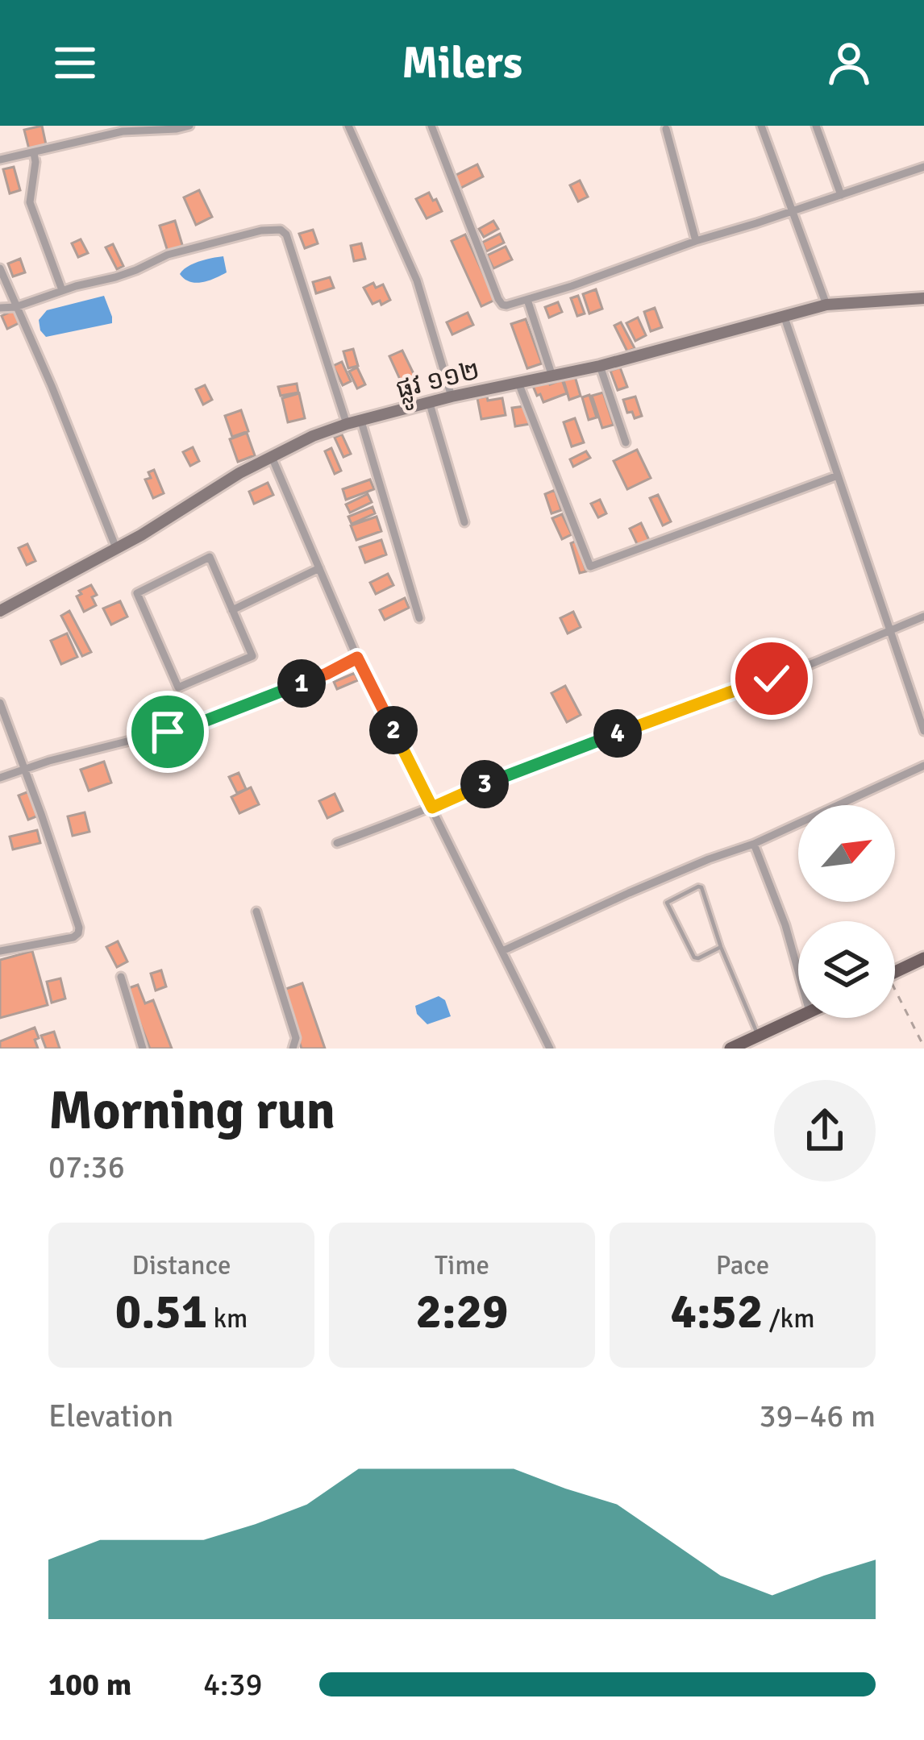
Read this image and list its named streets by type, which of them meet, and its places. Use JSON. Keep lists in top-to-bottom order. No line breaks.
{"streets":{"street":["ផ្លូវ ១១២"]},"north":"top right","page":{"header":"Milers","pins":["1","2","4","3"],"heading":["Morning run","07:36"],"stats":[["Distance","0.51 km"],["Time","2:29"],["Pace","4:52 /km"]],"chart":["Elevation","39–46 m"],"list":[{"name":"100 m","note":"4:39"}]}}
